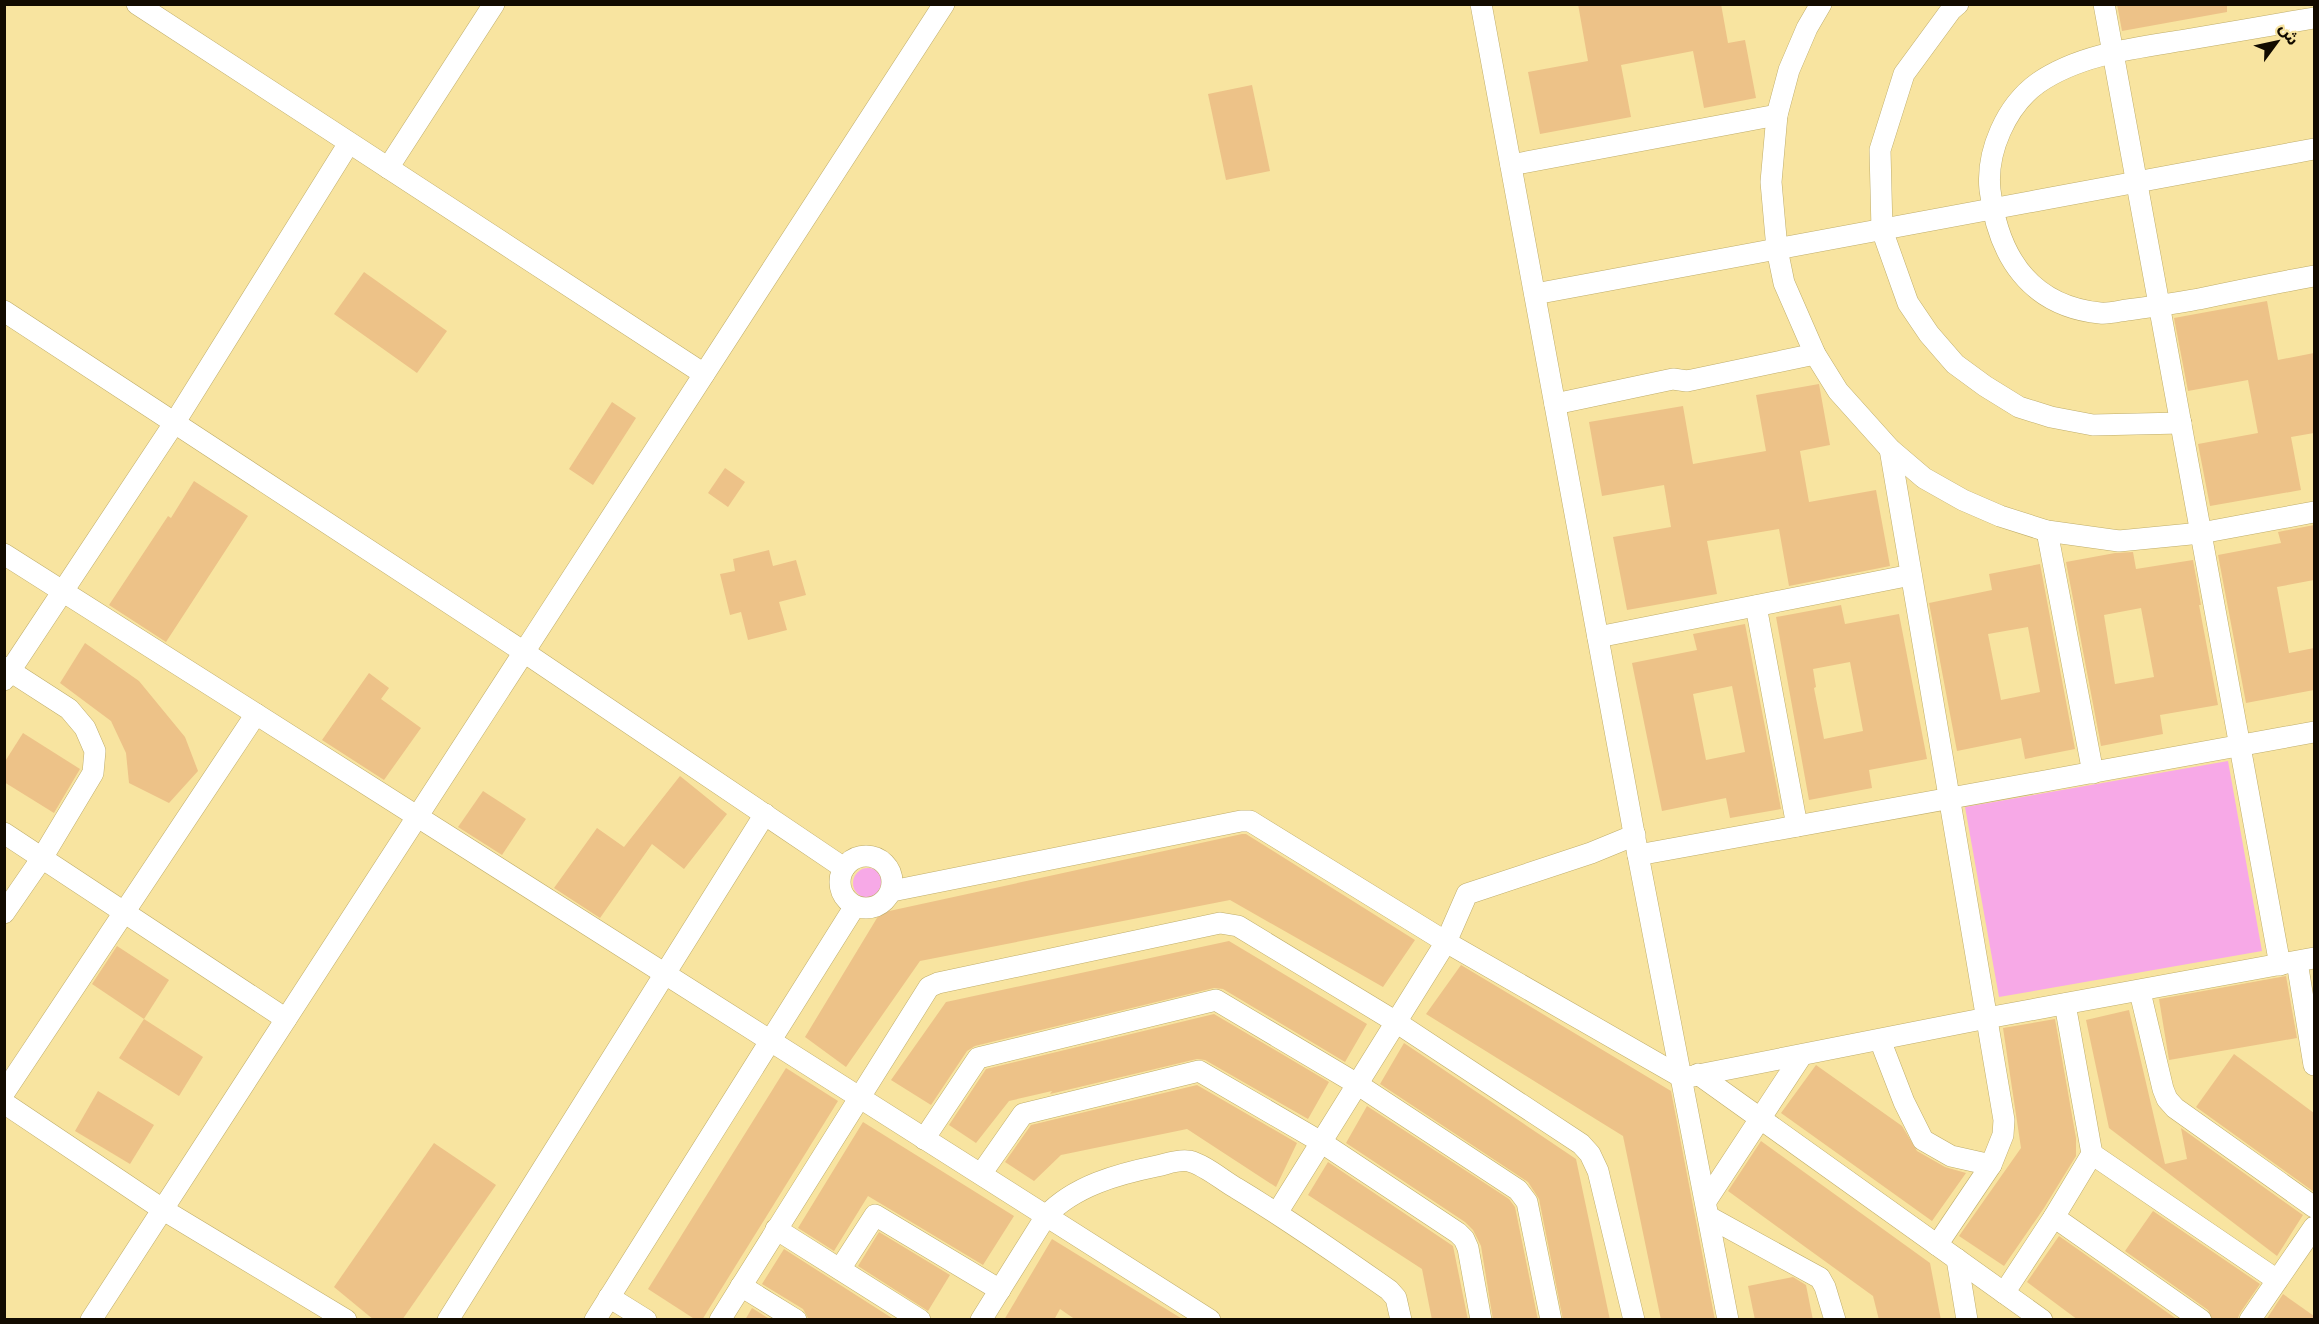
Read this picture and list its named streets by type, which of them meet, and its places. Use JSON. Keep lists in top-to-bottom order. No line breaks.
{"north":"top right"}
